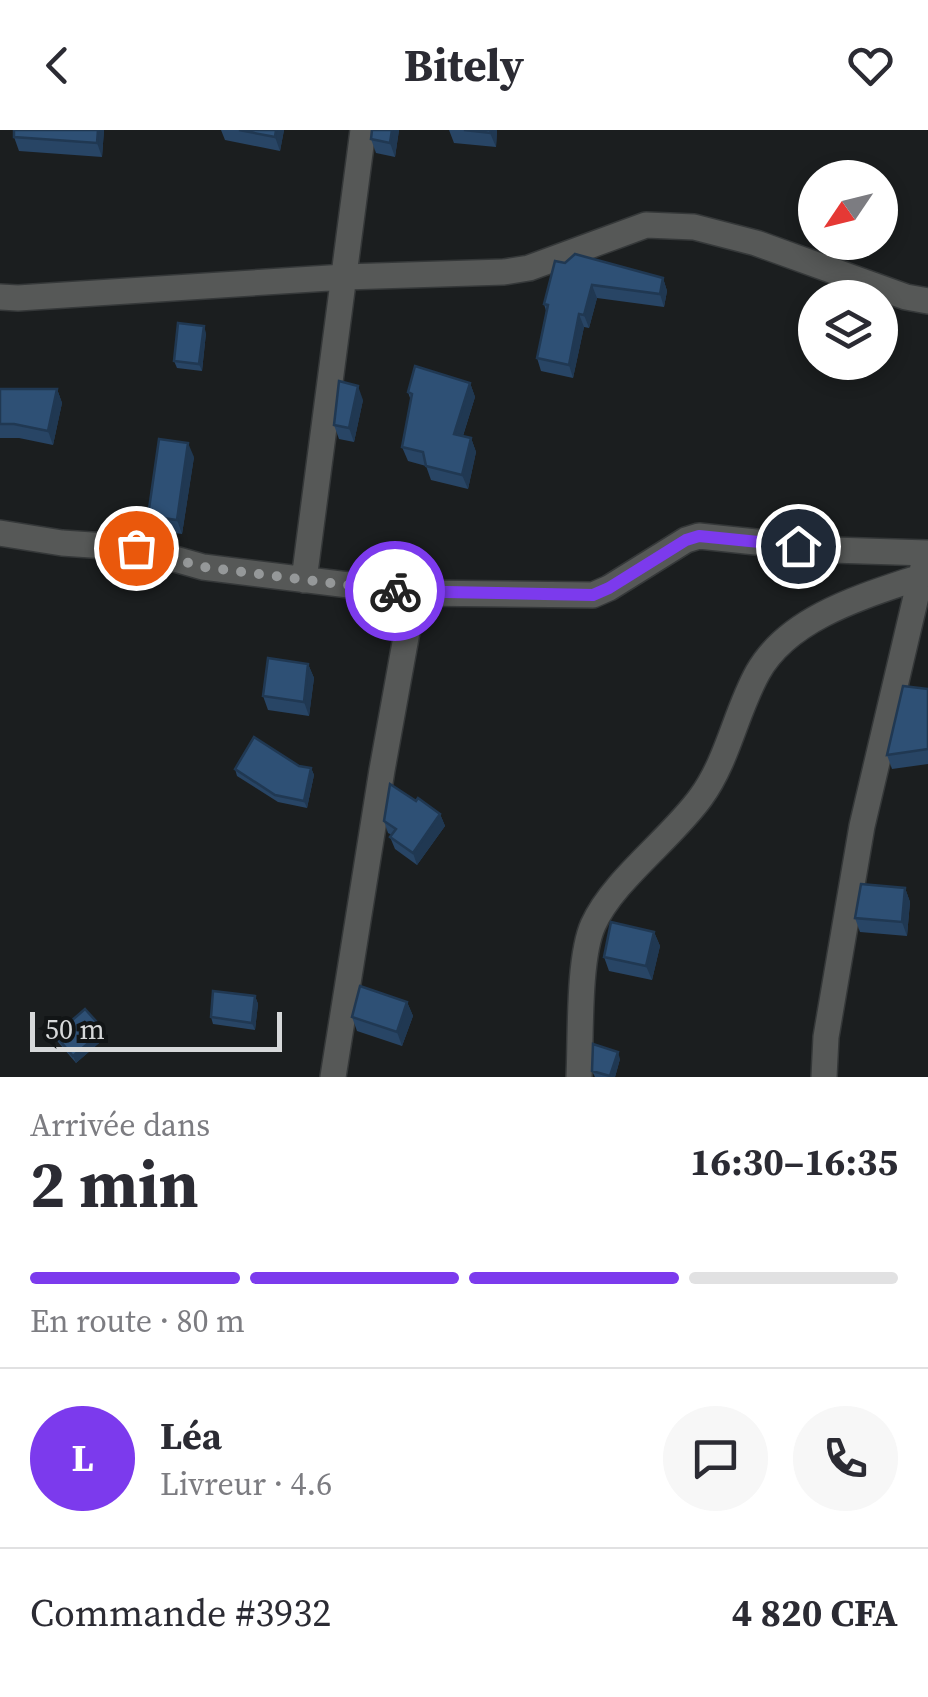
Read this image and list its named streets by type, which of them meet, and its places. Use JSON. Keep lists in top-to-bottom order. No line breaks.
{"scale_bar":"50 m","north":"bottom left","page":{"header":"Bitely","scale":"50 m","heading":["2 min","Arrivée dans","16:30–16:35"],"panel":["Léa","Livreur · 4.6","Commande #3932","4 820 CFA"],"bar":"En route · 80 m","round":"L"}}
